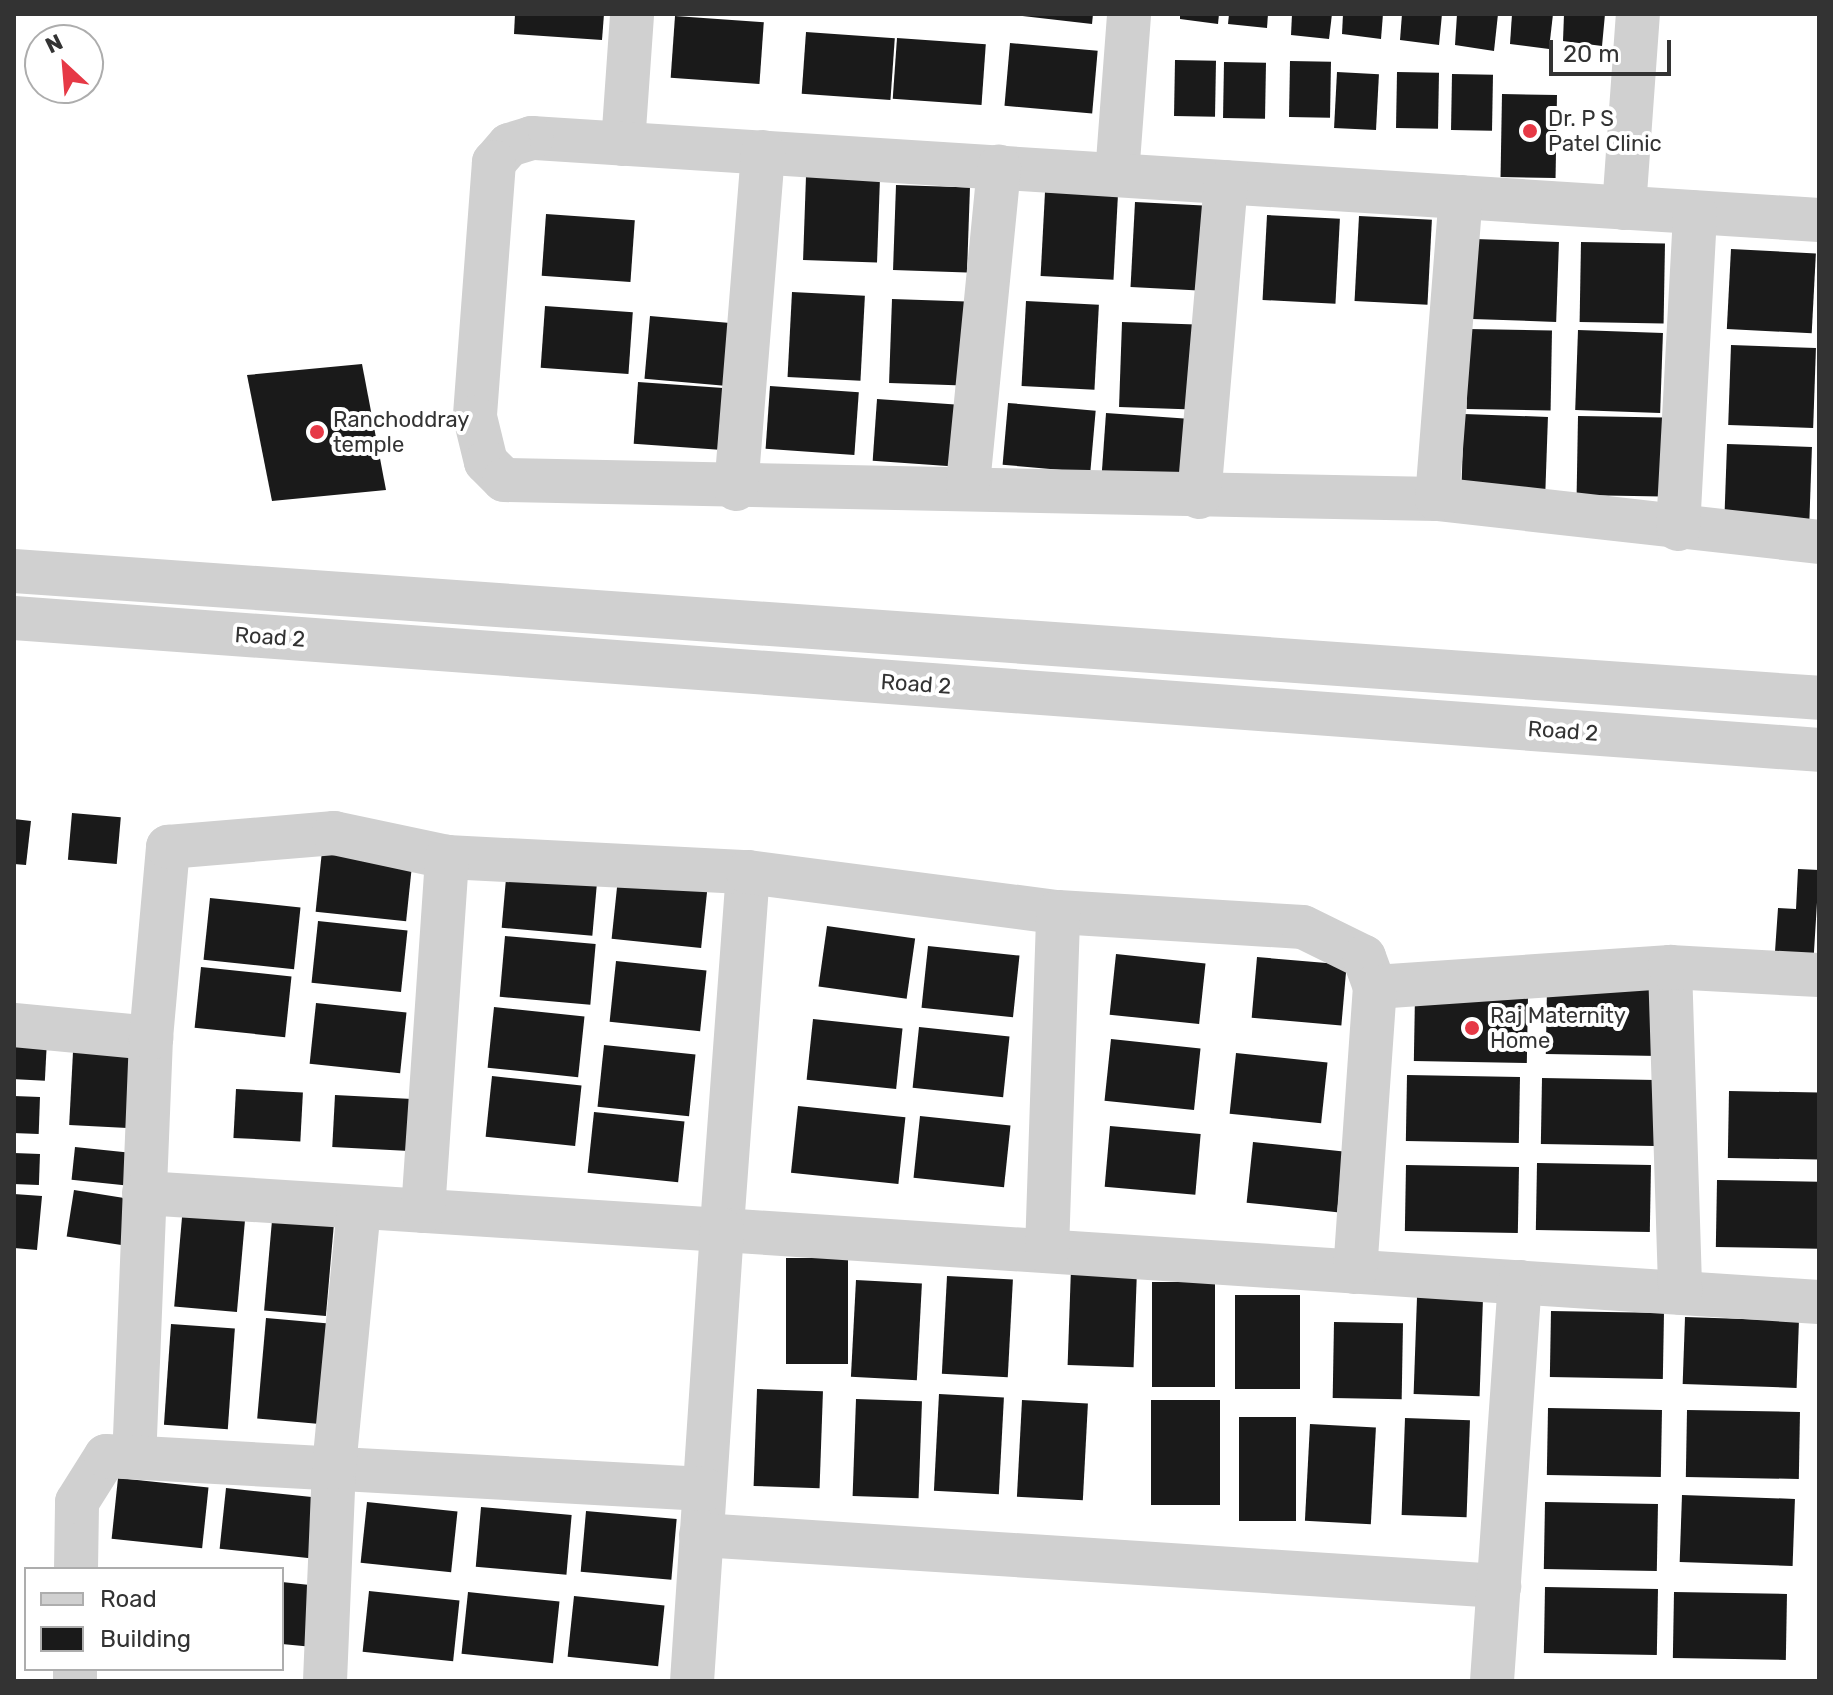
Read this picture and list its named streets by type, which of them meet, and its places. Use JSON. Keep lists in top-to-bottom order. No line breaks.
{"streets":{"street":["Road 2"]},"places":["Dr. P S Patel Clinic","Ranchoddray temple","Raj Maternity Home"],"legend":["Road","Building"],"scale_bar":"20 m","north":"top left"}
